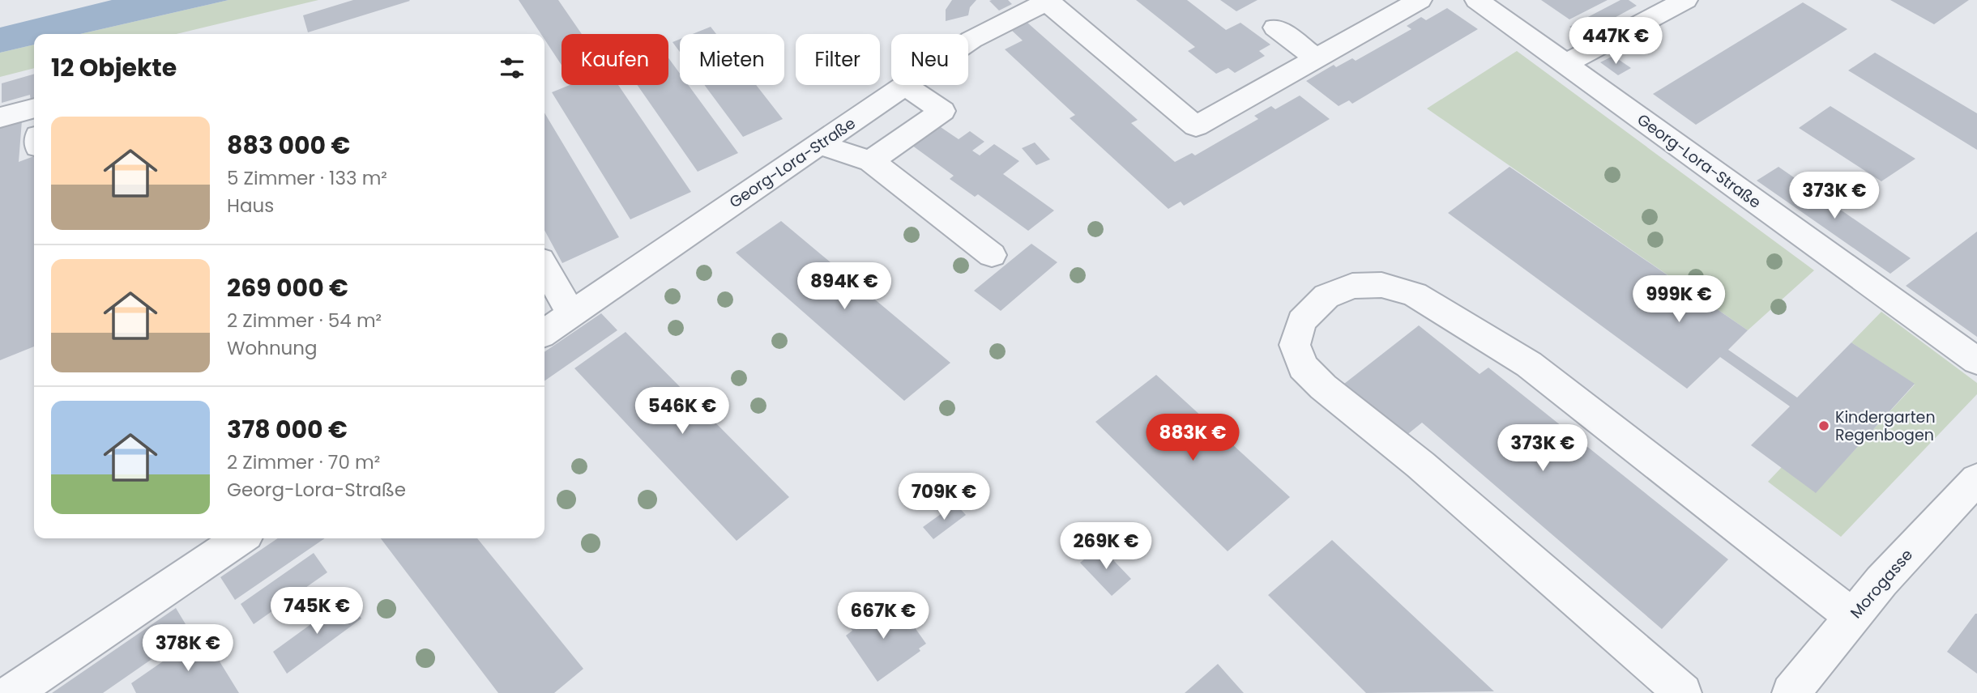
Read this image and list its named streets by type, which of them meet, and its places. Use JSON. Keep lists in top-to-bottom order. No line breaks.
{"streets":{"street":["Georg-Lora-Straße","Morogasse"]},"places":["Kindergarten Regenbogen"],"page":{"price":["447K €","373K €","894K €","999K €","546K €","883K €","373K €","709K €","269K €","745K €","667K €","378K €"],"chip":["Kaufen","Mieten","Filter","Neu"],"heading":"12 Objekte","list":[{"name":"883 000 €","note":"5 Zimmer · 133 m² · Haus"},{"name":"269 000 €","note":"2 Zimmer · 54 m² · Wohnung"},{"name":"378 000 €","note":"2 Zimmer · 70 m² · Georg-Lora-Straße"}]}}
